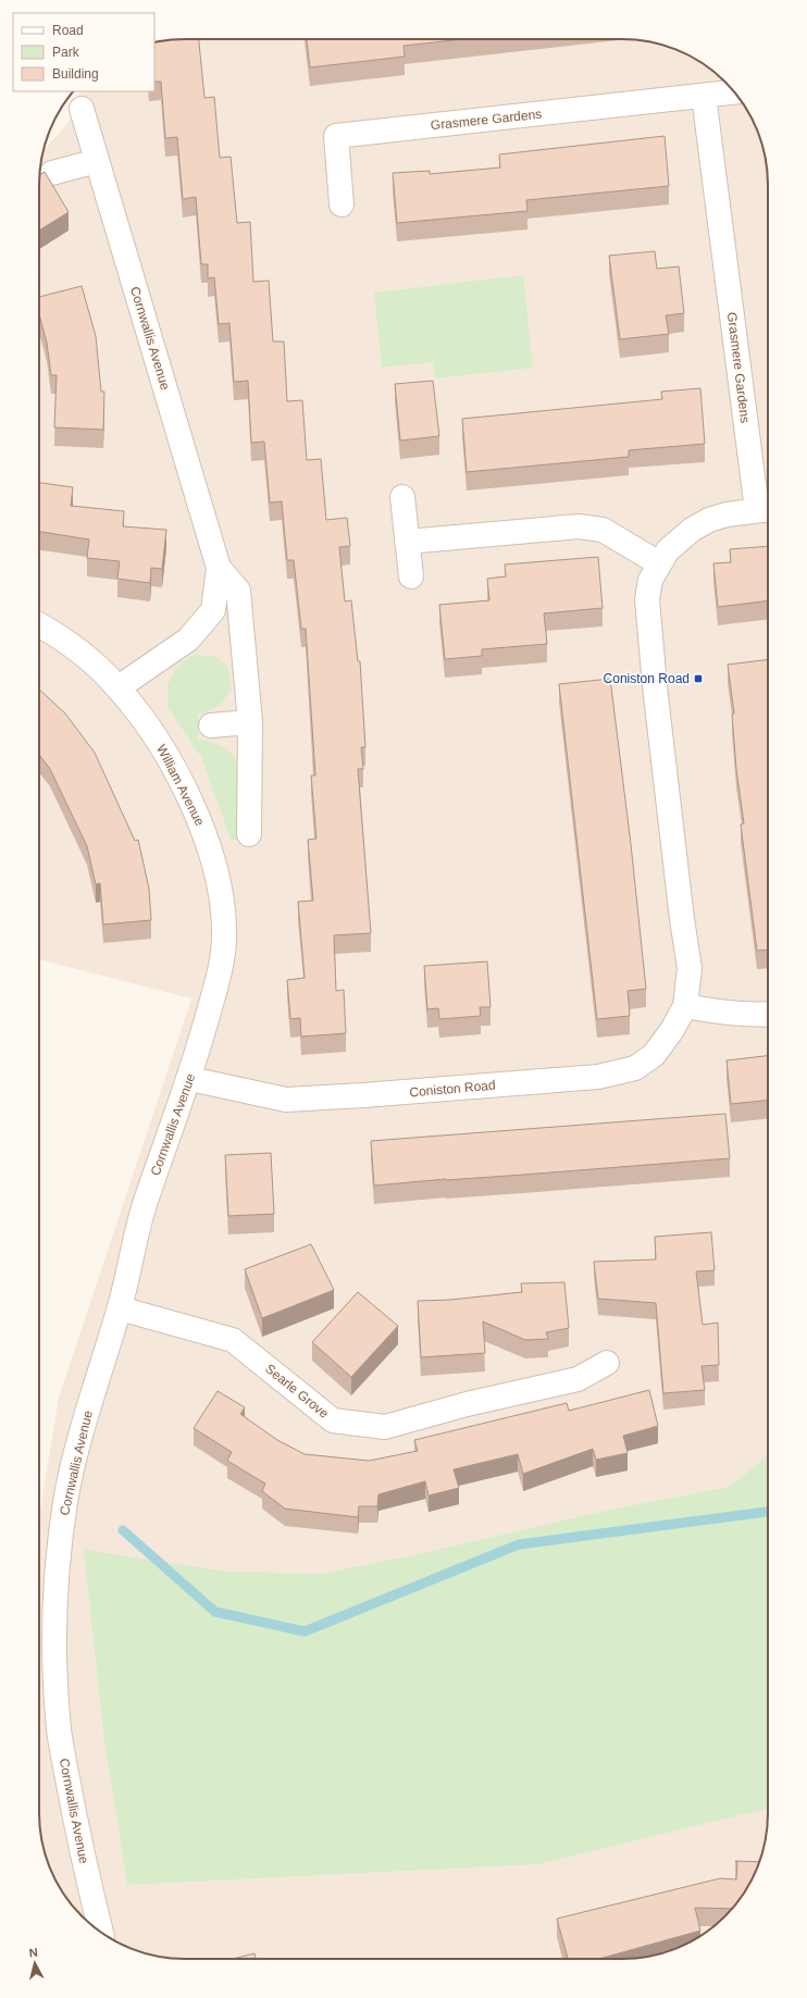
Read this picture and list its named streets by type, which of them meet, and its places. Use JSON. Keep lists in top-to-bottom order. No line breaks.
{"streets":{"street":["Grasmere Gardens","Cornwallis Avenue","William Avenue","Coniston Road","Searle Grove"]},"crossings":[["Grasmere Gardens","Coniston Road"],["Cornwallis Avenue","William Avenue"],["Cornwallis Avenue","Coniston Road"],["Cornwallis Avenue","Searle Grove"]],"places":{"transit":["Coniston Road"]},"legend":["Road","Park","Building"],"north":"top"}
